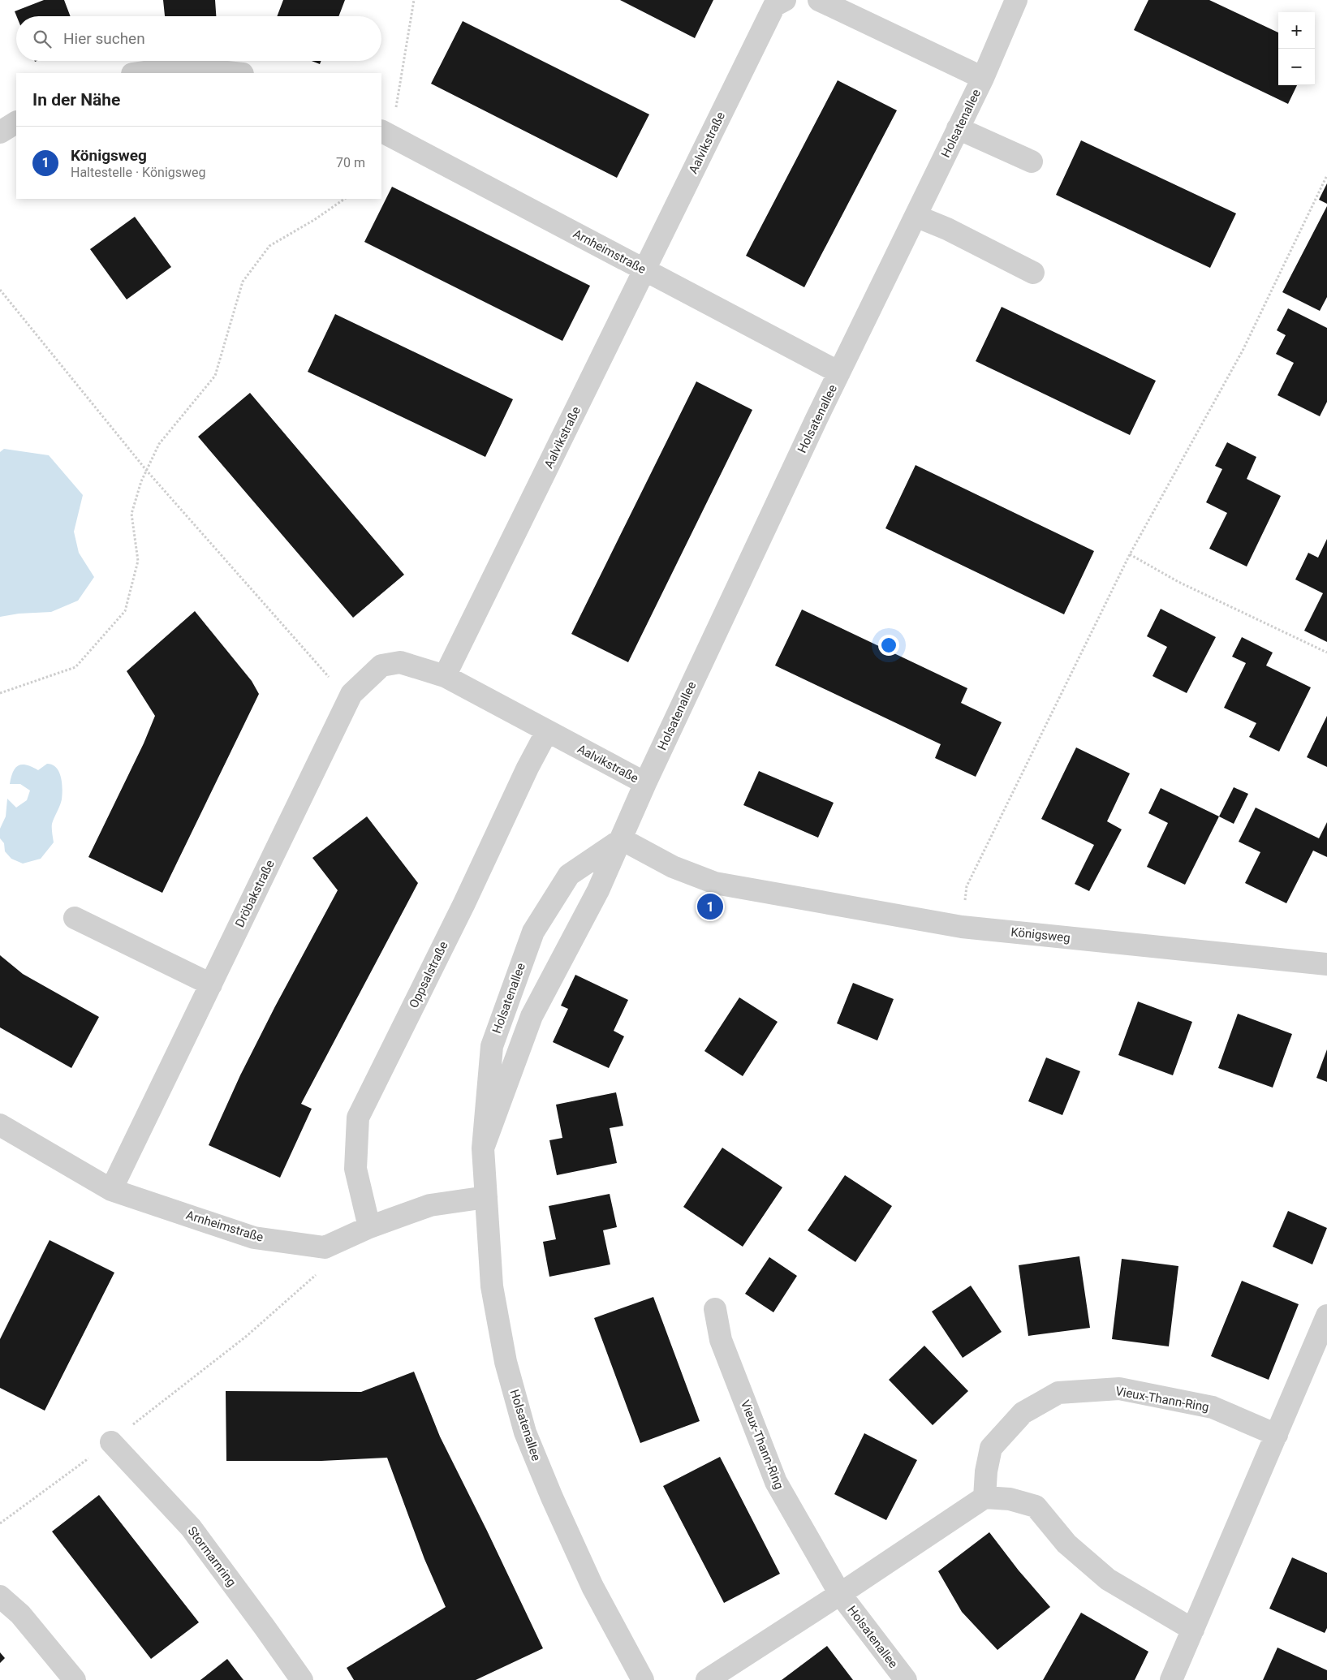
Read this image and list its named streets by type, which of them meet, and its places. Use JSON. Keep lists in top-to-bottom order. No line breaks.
{"streets":{"street":["Holsatenallee","Aalvikstraße","Arnheimstraße","Dröbakstraße","Königsweg","Oppsalstraße","Vieux-Thann-Ring","Stormarnring"]},"crossings":[["Holsatenallee","Aalvikstraße"],["Holsatenallee","Arnheimstraße"],["Holsatenallee","Königsweg"],["Holsatenallee","Vieux-Thann-Ring"],["Aalvikstraße","Arnheimstraße"],["Aalvikstraße","Dröbakstraße"],["Aalvikstraße","Oppsalstraße"],["Arnheimstraße","Dröbakstraße"],["Arnheimstraße","Oppsalstraße"]],"page":{"map_buttons":["+","−"],"search":"Hier suchen","heading":"In der Nähe","list":[{"mark":"1","name":"Königsweg","note":"Haltestelle · Königsweg","value":"70 m"}],"pins":"1"}}
